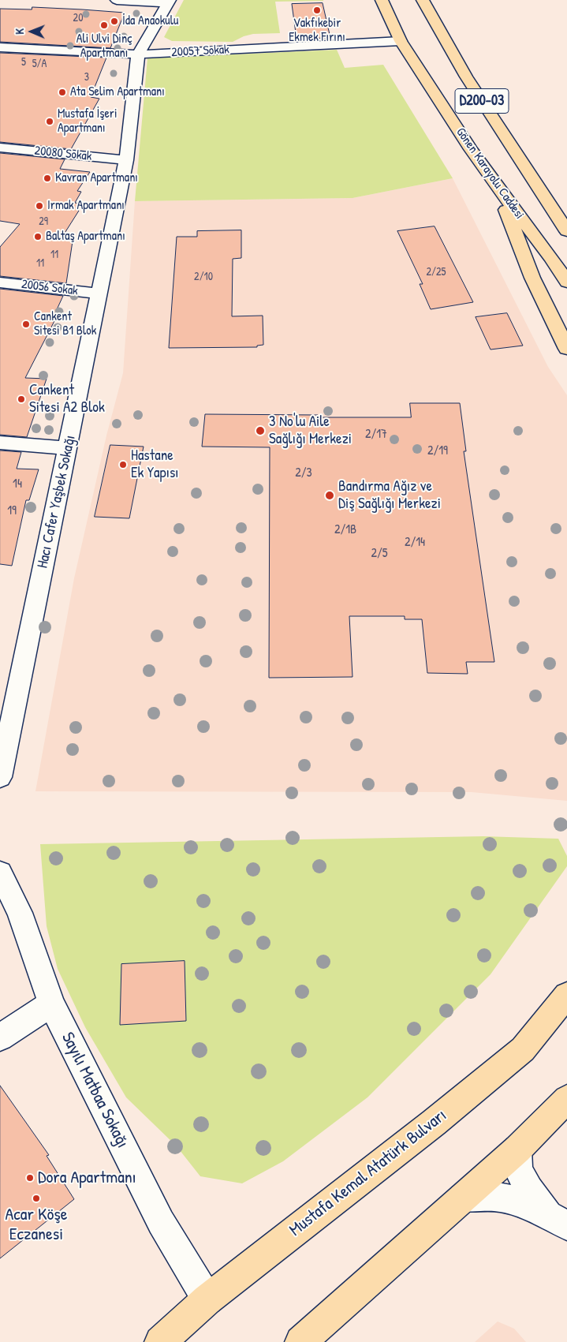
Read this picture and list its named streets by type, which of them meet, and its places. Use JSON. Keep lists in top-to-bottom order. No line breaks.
{"streets":{"main road":["D200-03","Gönen Karayolu Caddesi","Mustafa Kemal Atatürk Bulvarı"],"street":["20057 Sokak","20080 Sokak","20056 Sokak","Hacı Cafer Yaşbek Sokağı","Sayılı Matbaa Sokağı"]},"crossings":[["20057 Sokak","Gönen Karayolu Caddesi"],["20057 Sokak","Hacı Cafer Yaşbek Sokağı"],["20080 Sokak","Hacı Cafer Yaşbek Sokağı"],["20056 Sokak","Hacı Cafer Yaşbek Sokağı"],["Sayılı Matbaa Sokağı","Mustafa Kemal Atatürk Bulvarı"]],"places":["Vakfıkebir Ekmek Fırını","İda Anaokulu","Ali Ulvi Dinç Apartmanı","Ata Selim Apartmanı","Mustafa İşeri Apartmanı","Kavran Apartmanı","Irmak Apartmanı","Baltaş Apartmanı","Cankent Sitesi B1 Blok","Cankent Sitesi A2 Blok","3 No'lu Aile Sağlığı Merkezi","Hastane Ek Yapısı","Bandırma Ağız ve Diş Sağlığı Merkezi","Dora Apartmanı","Acar Köşe Eczanesi"],"house_numbers":["20","5","5/A","3","29","11","11","2/25","2/10","2/17","2/19","2/3","14","19","2/1B","2/14","2/5"],"north":"left"}
